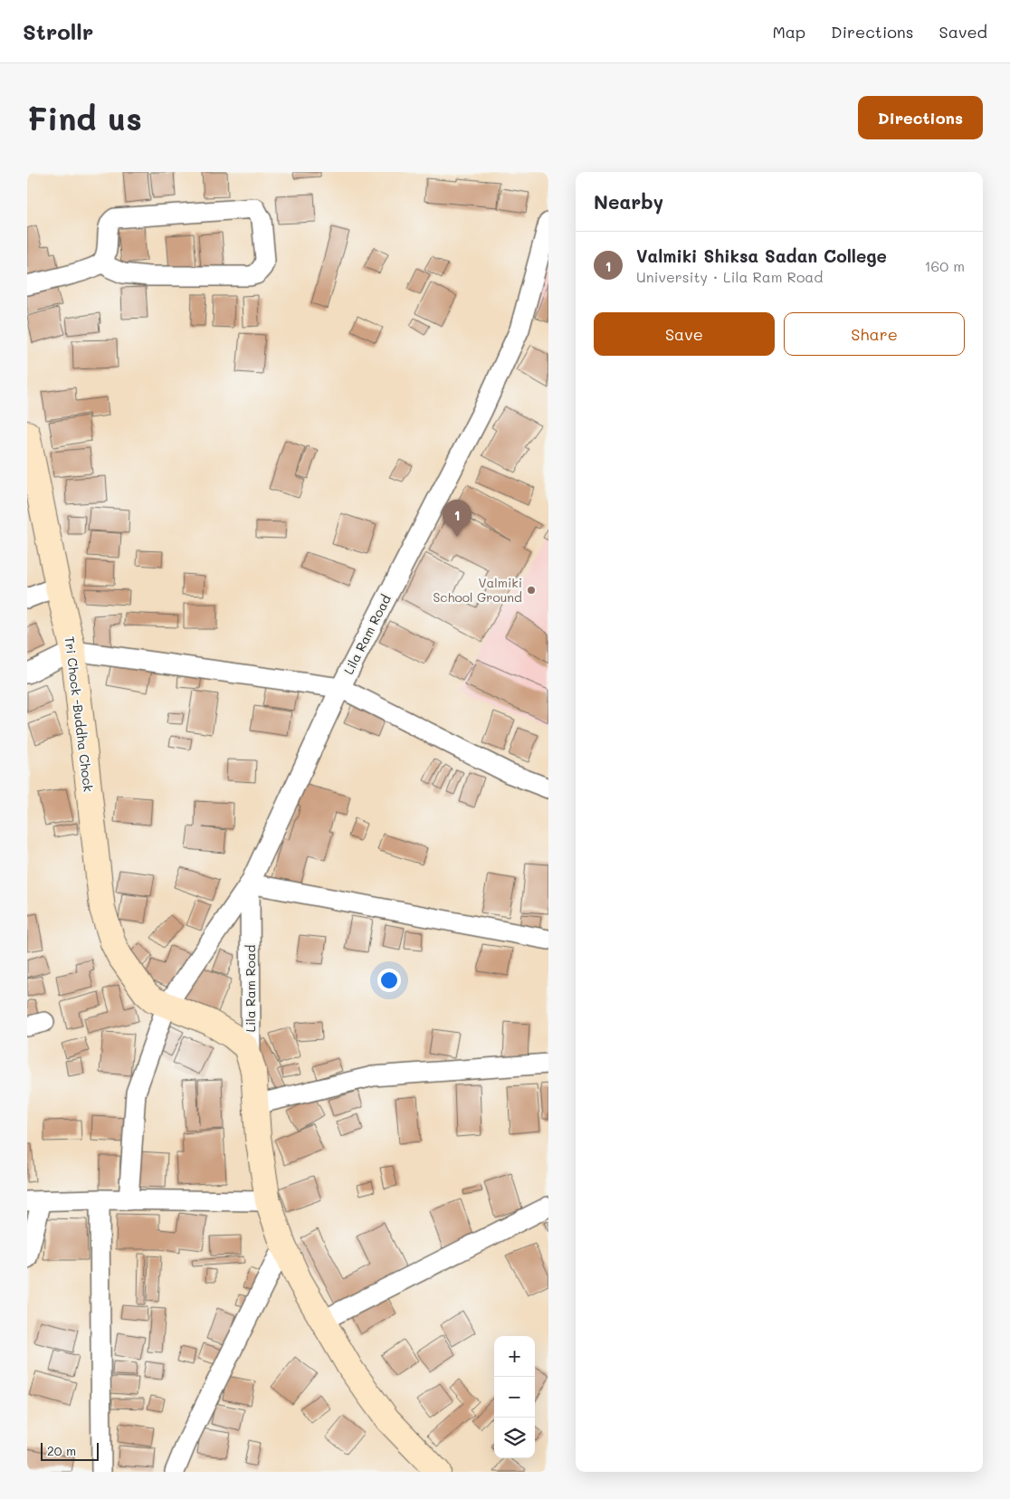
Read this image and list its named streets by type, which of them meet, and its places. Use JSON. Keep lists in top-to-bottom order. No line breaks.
{"streets":{"street":["Lila Ram Road","Tri Chock -Buddha Chock"]},"crossings":[["Lila Ram Road","Tri Chock -Buddha Chock"]],"places":["Valmiki School Ground"],"scale_bar":"20 m","page":{"header":"Strollr","nav":["Map","Directions","Saved"],"buttons":["Directions",["Save","Share"]],"title":"Find us","heading":"Nearby","list":[{"mark":"1","name":"Valmiki Shiksa Sadan College","note":"University · Lila Ram Road","value":"160 m"}],"pins":"1","map_buttons":["+","−"],"scale":"20 m"}}
